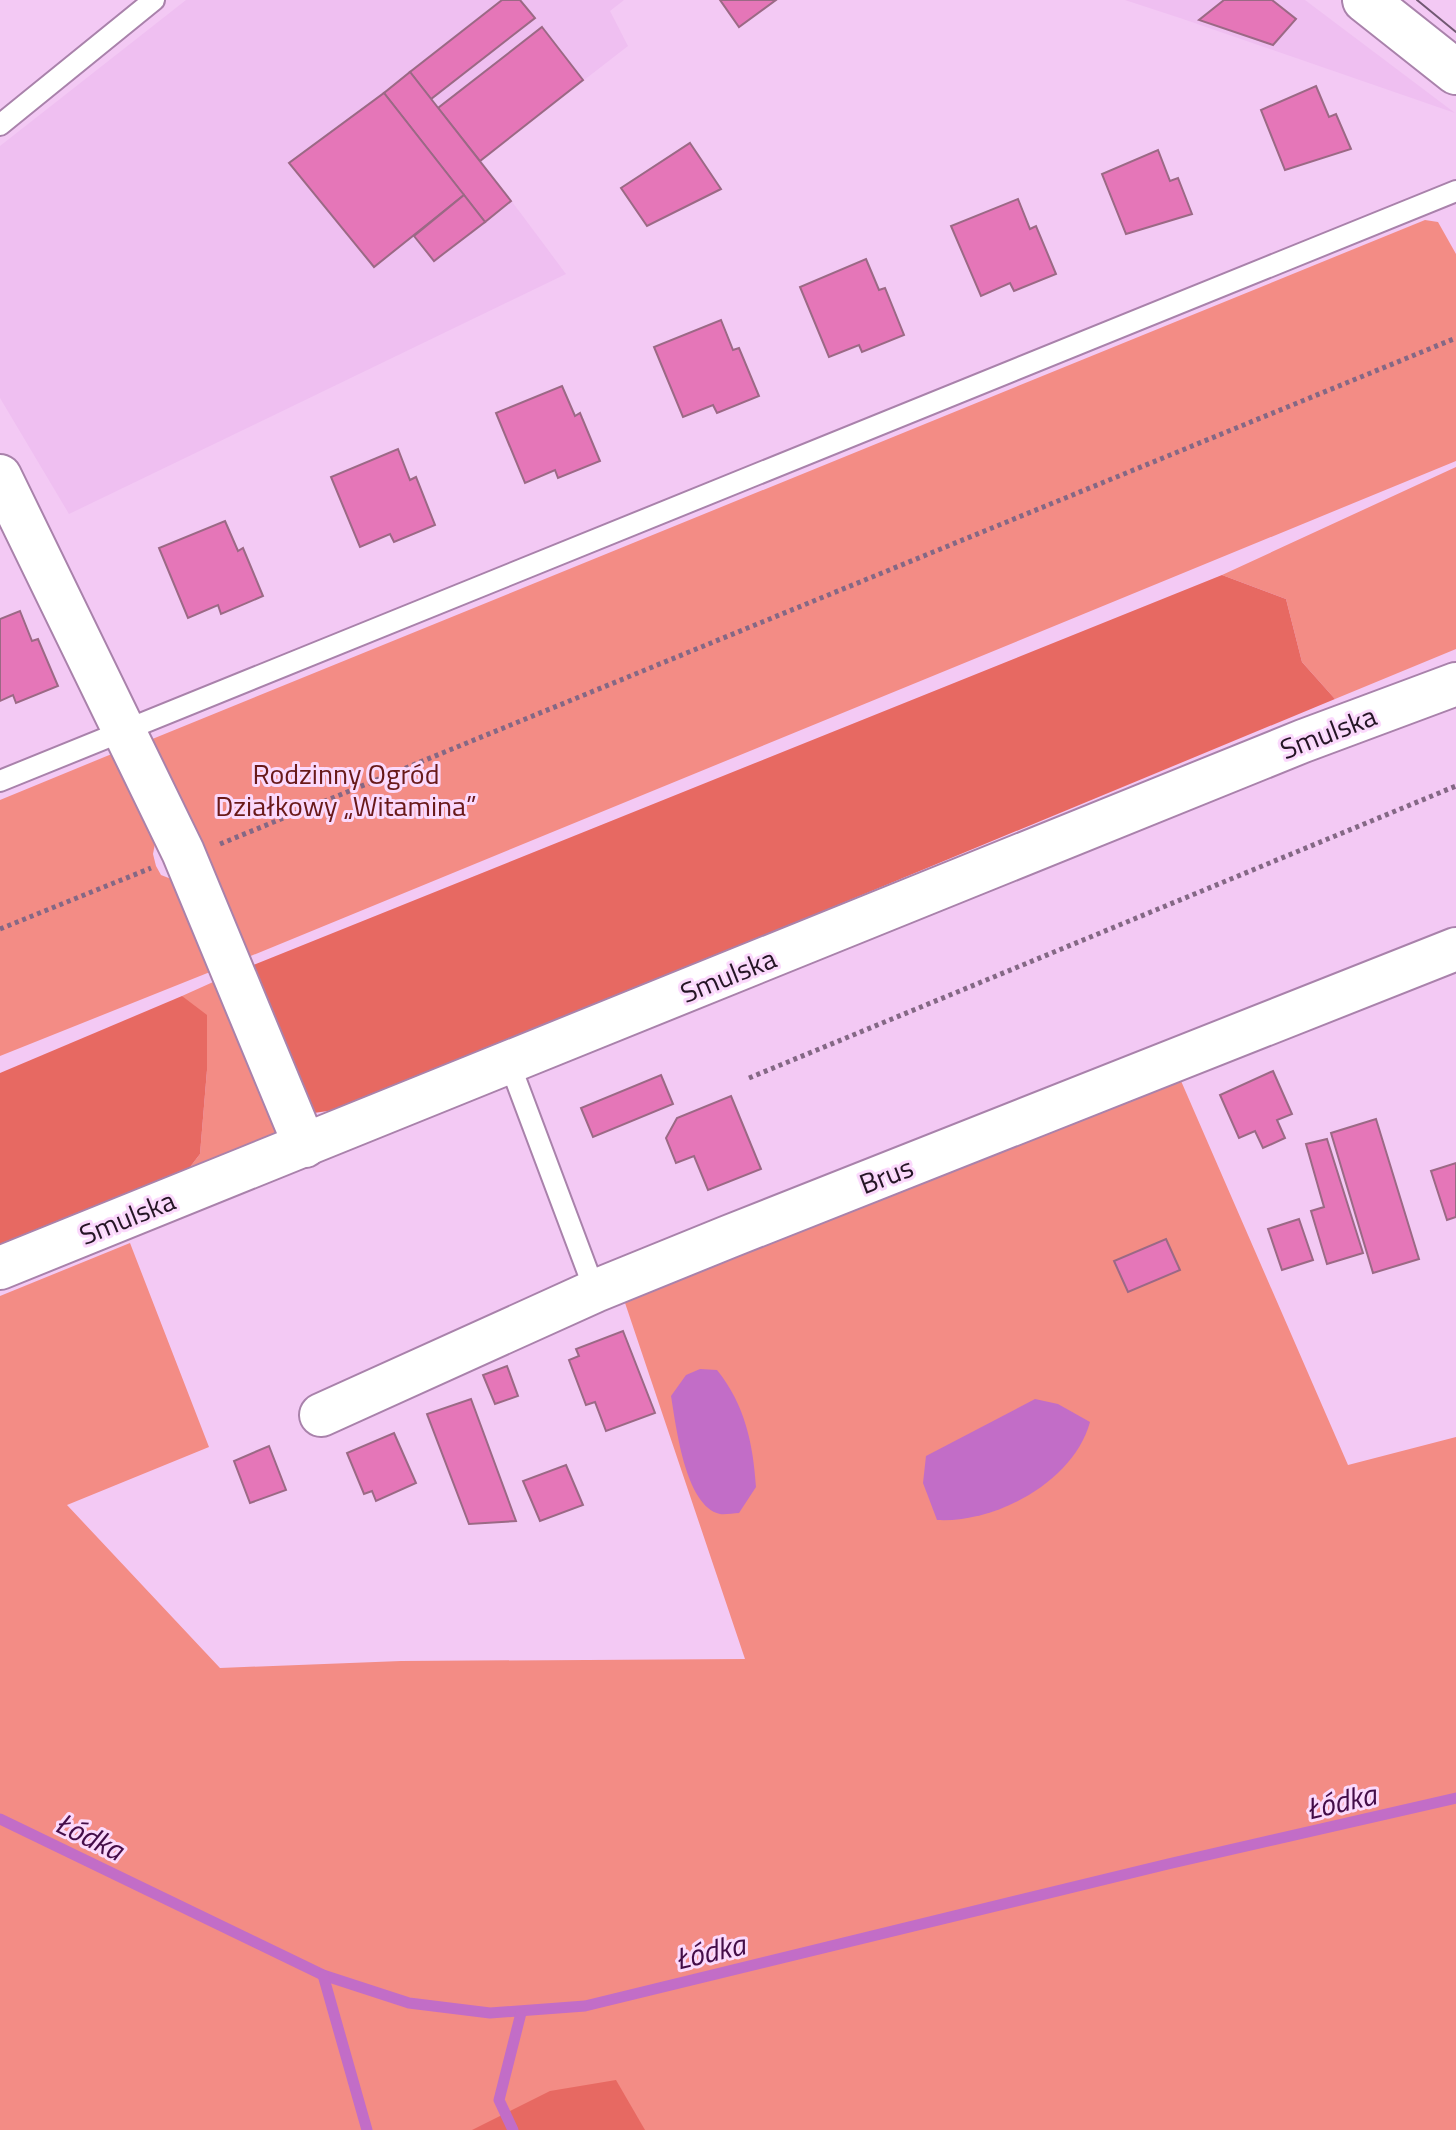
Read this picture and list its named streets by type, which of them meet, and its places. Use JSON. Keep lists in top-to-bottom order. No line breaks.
{"streets":{"street":["Smulska","Brus"]},"water":["Łódka"],"parks":["Rodzinny Ogród Działkowy „Witamina”"]}
